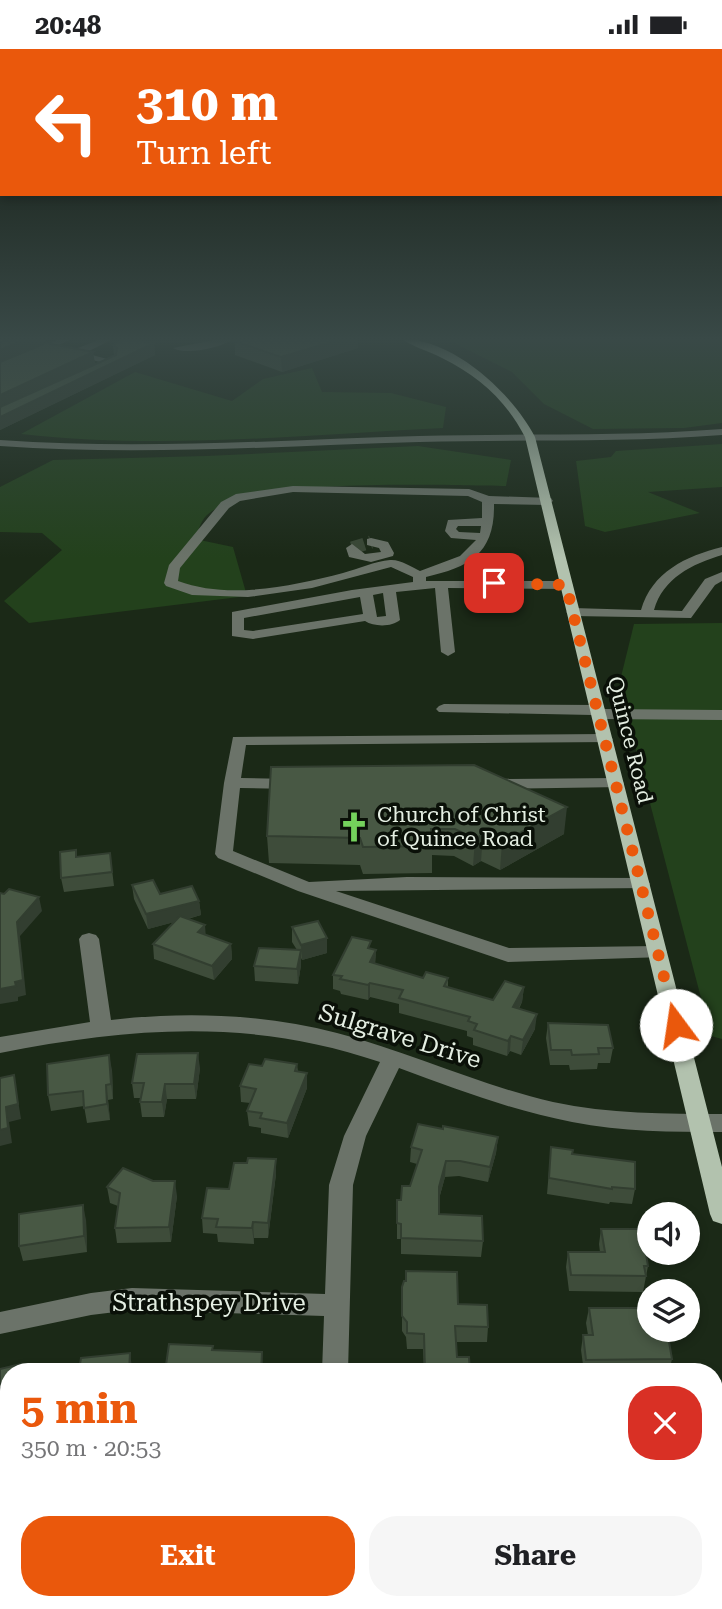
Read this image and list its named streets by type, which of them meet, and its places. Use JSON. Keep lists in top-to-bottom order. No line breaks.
{"streets":{"main road":["Quince Road"],"street":["Sulgrave Drive","Strathspey Drive"]},"crossings":[["Quince Road","Sulgrave Drive"]],"places":{"church":["Church of Christ of Quince Road"]},"page":{"status":"20:48","turn":["310 m","Turn left"],"heading":["5 min","350 m · 20:53"],"buttons":["Exit","Share"]}}
